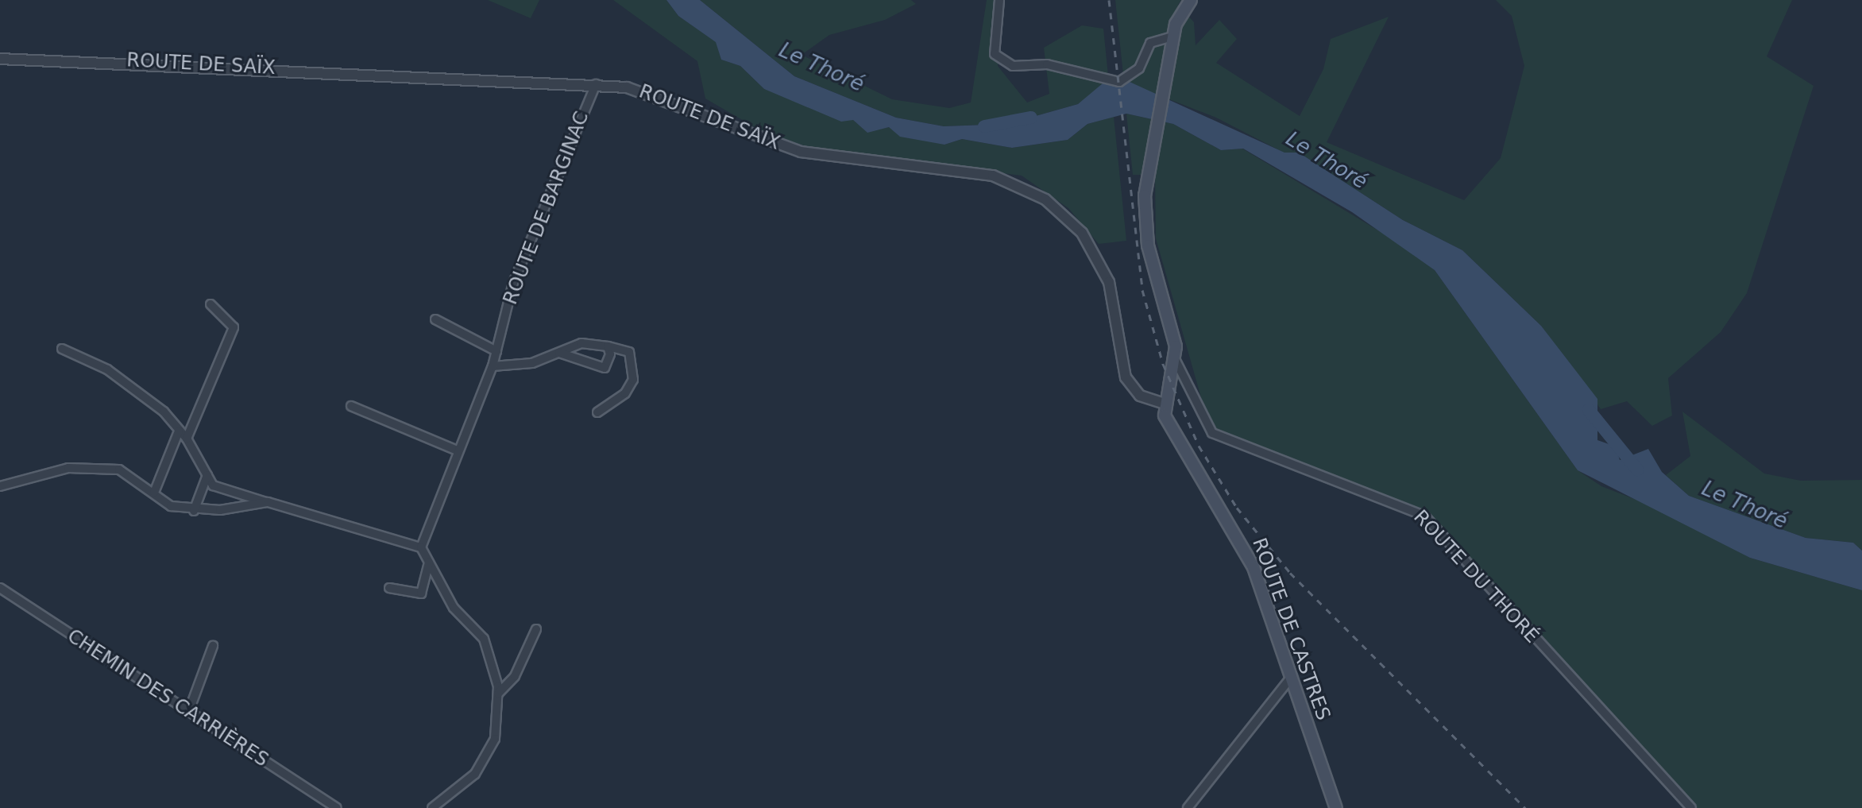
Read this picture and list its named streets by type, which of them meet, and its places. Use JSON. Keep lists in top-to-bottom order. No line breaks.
{"streets":{"main road":["ROUTE DE CASTRES"],"street":["ROUTE DE SAÏX","ROUTE DE BARGINAC","ROUTE DU THORÉ","CHEMIN DES CARRIÈRES"]},"crossings":[["ROUTE DE SAÏX","ROUTE DE BARGINAC"],["ROUTE DE SAÏX","ROUTE DE CASTRES"]],"water":["Le Thoré"]}
